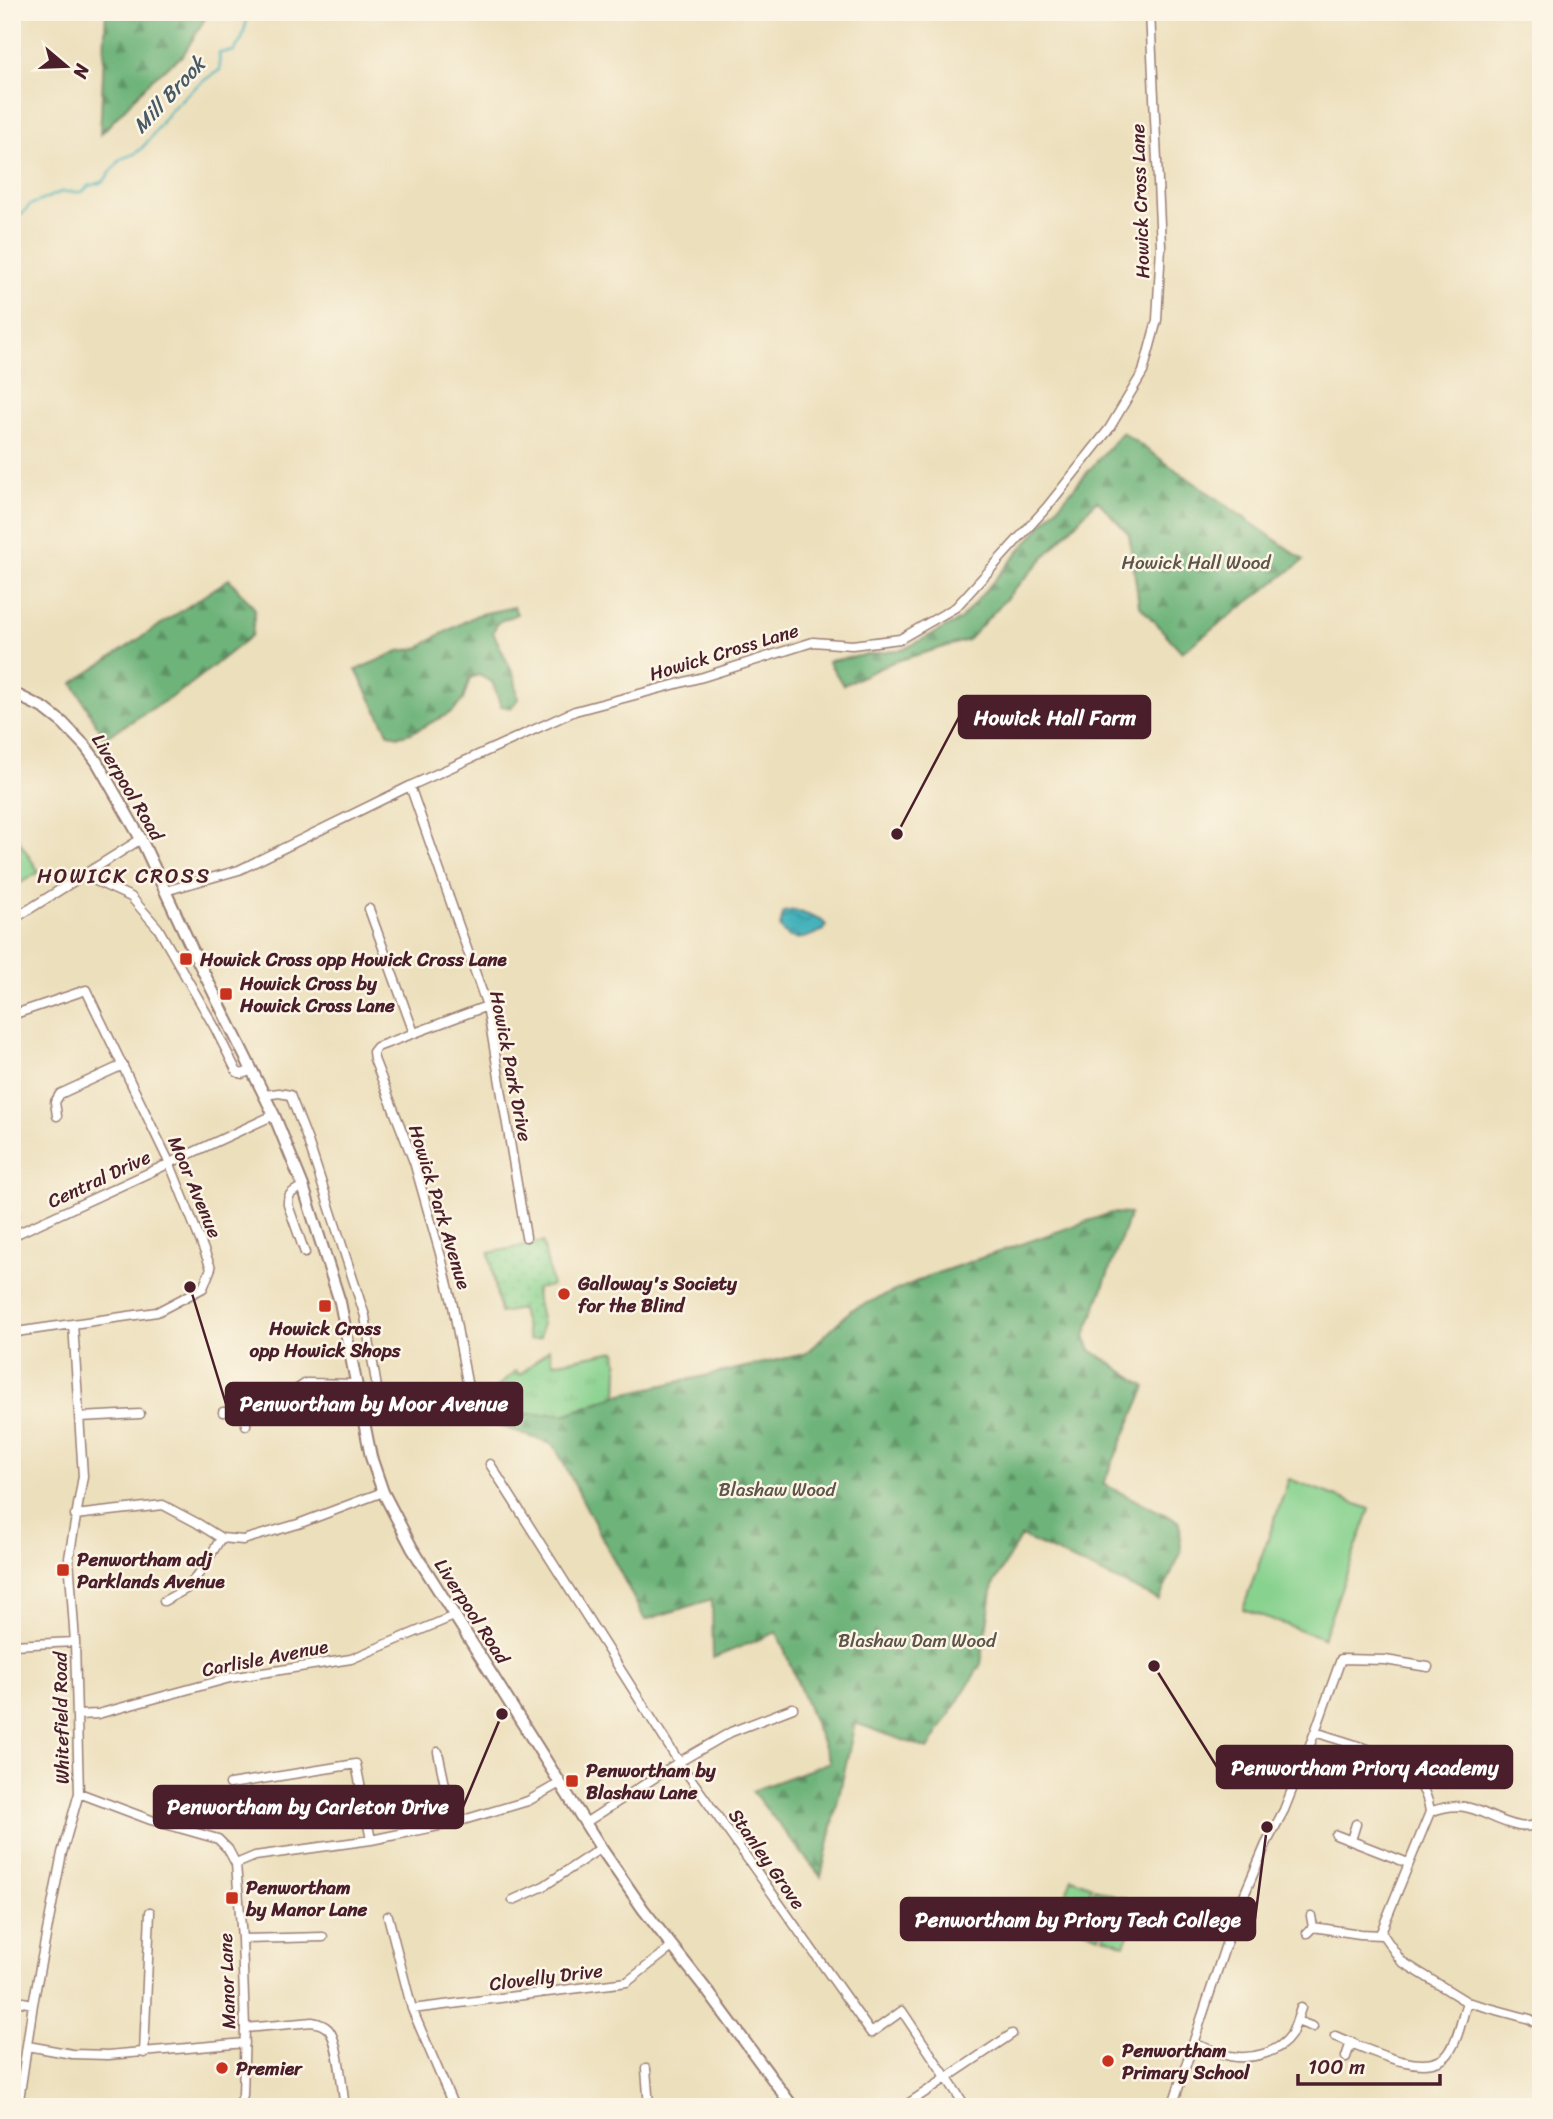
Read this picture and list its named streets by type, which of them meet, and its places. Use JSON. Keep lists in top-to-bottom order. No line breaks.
{"streets":{"street":["Howick Cross Lane","Liverpool Road","Howick Park Drive","Central Drive","Moor Avenue","Howick Park Avenue","Carlisle Avenue","Whitefield Road","Stanley Grove","Clovelly Drive","Manor Lane"]},"crossings":[["Howick Cross Lane","Liverpool Road"],["Howick Cross Lane","Howick Park Drive"],["Liverpool Road","Central Drive"],["Liverpool Road","Howick Park Avenue"],["Liverpool Road","Carlisle Avenue"],["Liverpool Road","Clovelly Drive"],["Howick Park Drive","Howick Park Avenue"],["Central Drive","Moor Avenue"],["Moor Avenue","Whitefield Road"],["Carlisle Avenue","Whitefield Road"]],"districts":["HOWICK CROSS"],"water":["Mill Brook"],"parks":["Howick Hall Wood","Blashaw Wood","Blashaw Dam Wood"],"places":{"other":["Howick Hall Farm","Penwortham by Moor Avenue","Galloway's Society for the Blind","Penwortham Priory Academy","Penwortham by Carleton Drive","Penwortham by Priory Tech College","Penwortham Primary School","Premier"],"transit":["Howick Cross opp Howick Cross Lane","Howick Cross by Howick Cross Lane","Howick Cross opp Howick Shops","Penwortham adj Parklands Avenue","Penwortham by Blashaw Lane","Penwortham by Manor Lane"]},"scale_bar":"100 m","north":"right"}
